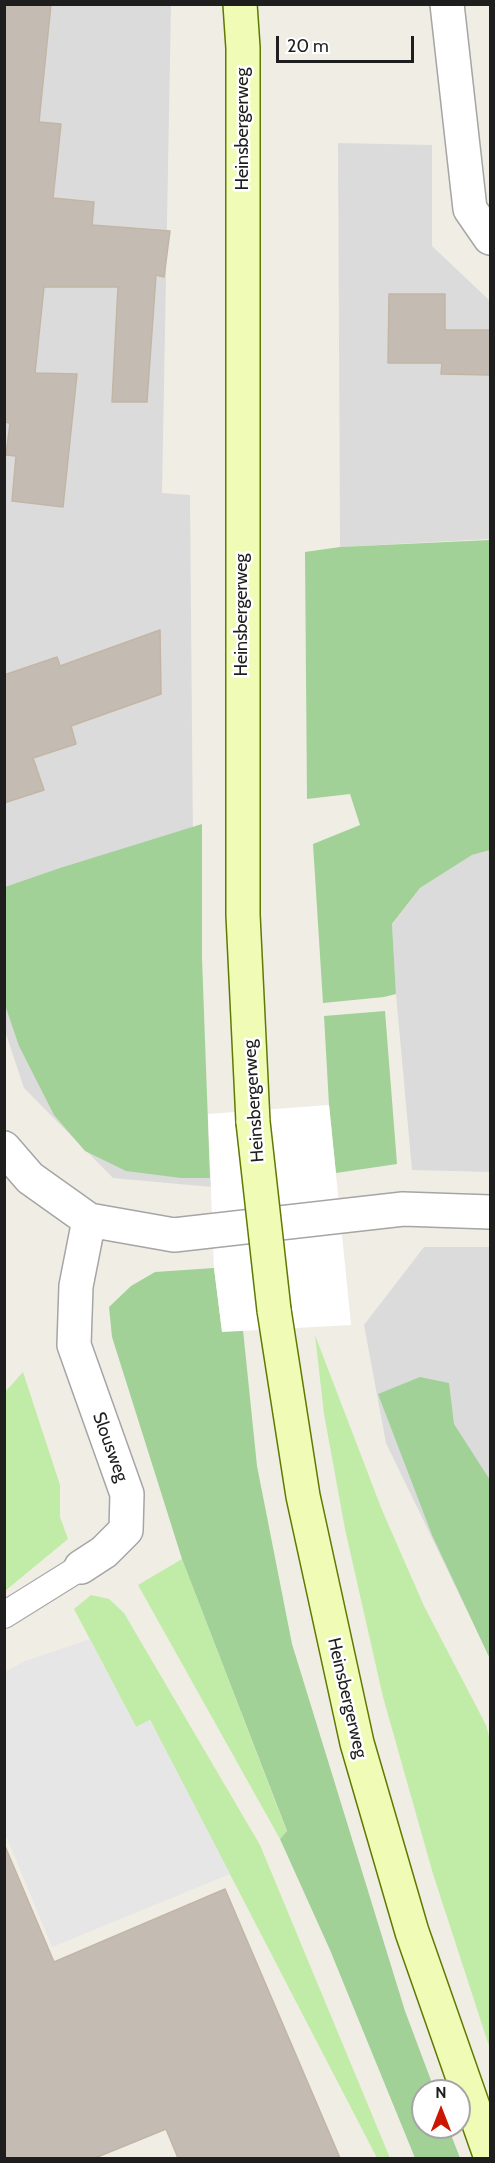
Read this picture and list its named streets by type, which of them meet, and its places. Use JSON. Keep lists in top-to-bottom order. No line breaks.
{"streets":{"main road":["Heinsbergerweg"],"street":["Slousweg"]},"scale_bar":"20 m","north":"top"}
